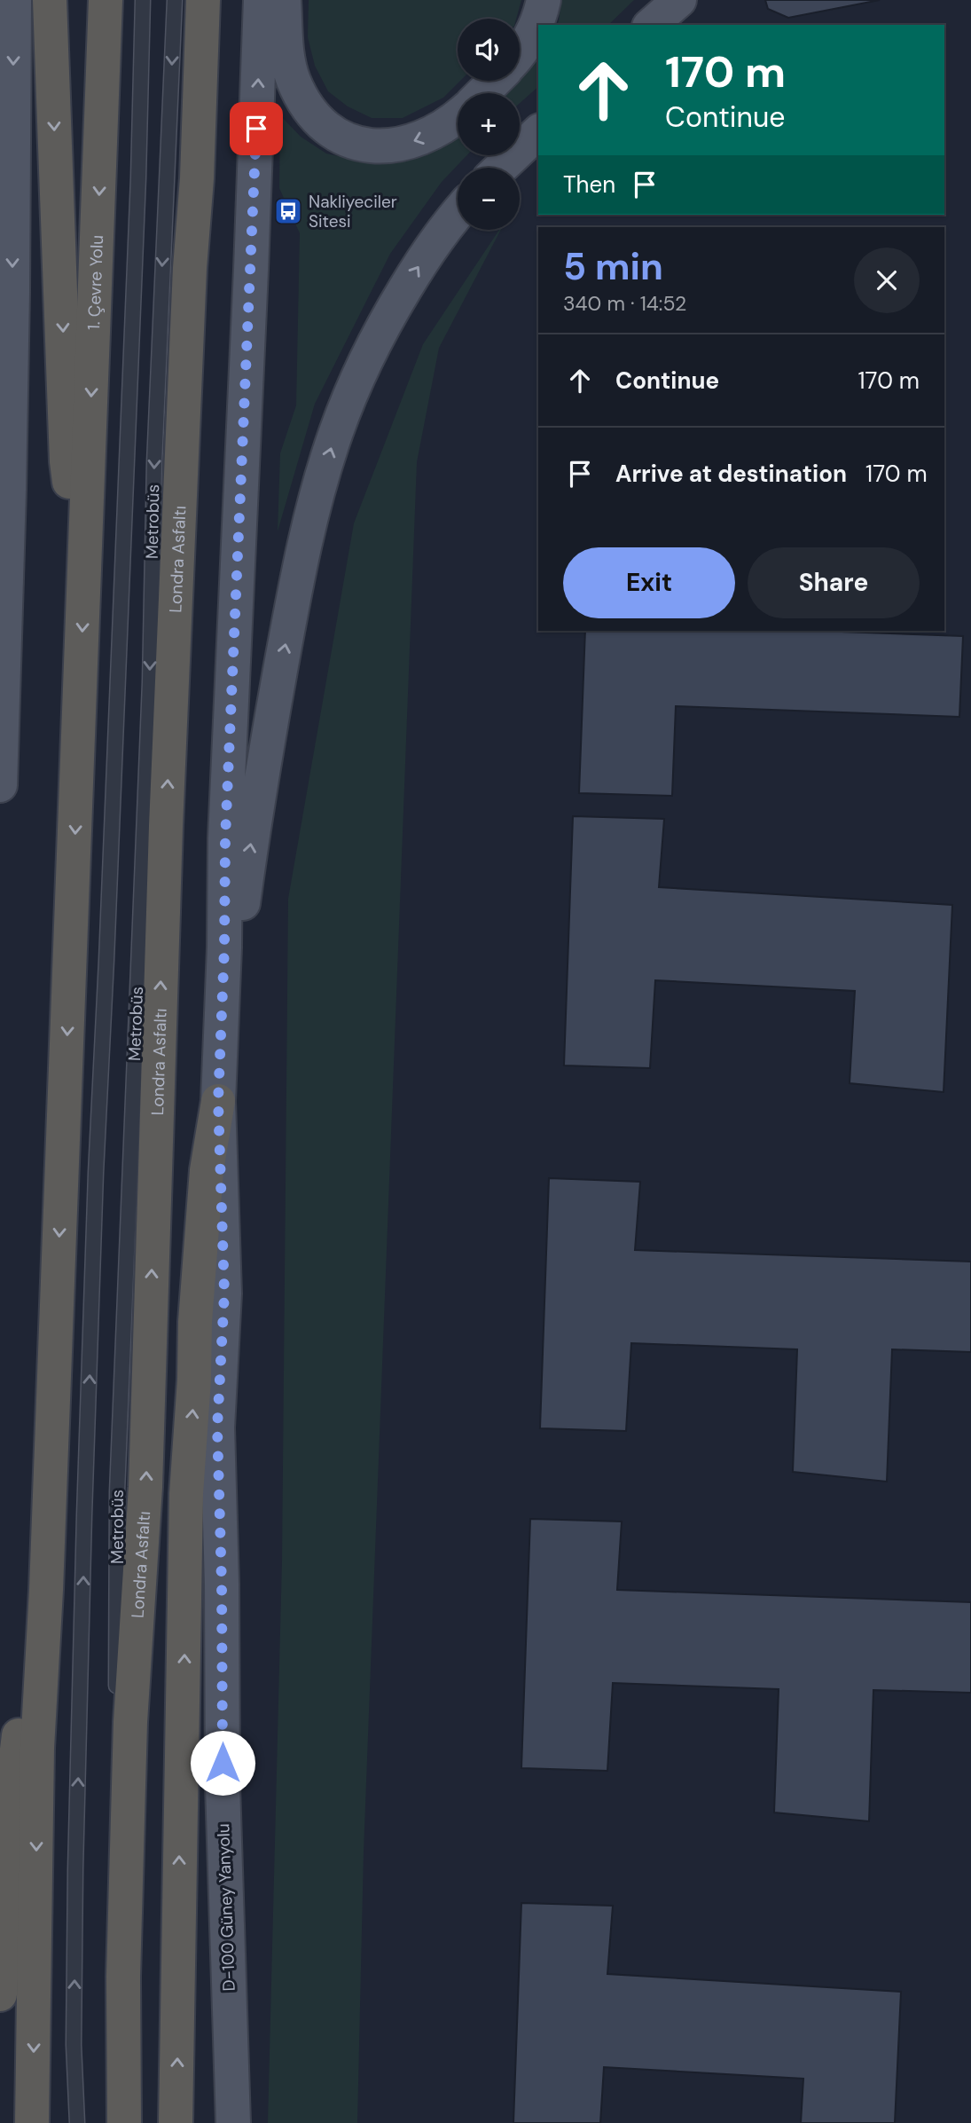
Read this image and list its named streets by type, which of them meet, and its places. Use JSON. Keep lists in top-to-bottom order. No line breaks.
{"streets":{"highway":["1. Çevre Yolu","Londra Asfaltı"],"main road":["D-100 Güney Yanyolu"],"lane":["Metrobüs"]},"places":{"bus stop":["Nakliyeciler Sitesi"]},"page":{"map_buttons":["+","−"],"turn":["170 m","Continue"],"then":"Then","heading":["5 min","340 m · 14:52"],"list":[{"name":"Continue","value":"170 m"},{"name":"Arrive at destination","value":"170 m"}],"buttons":["Exit","Share"]}}
